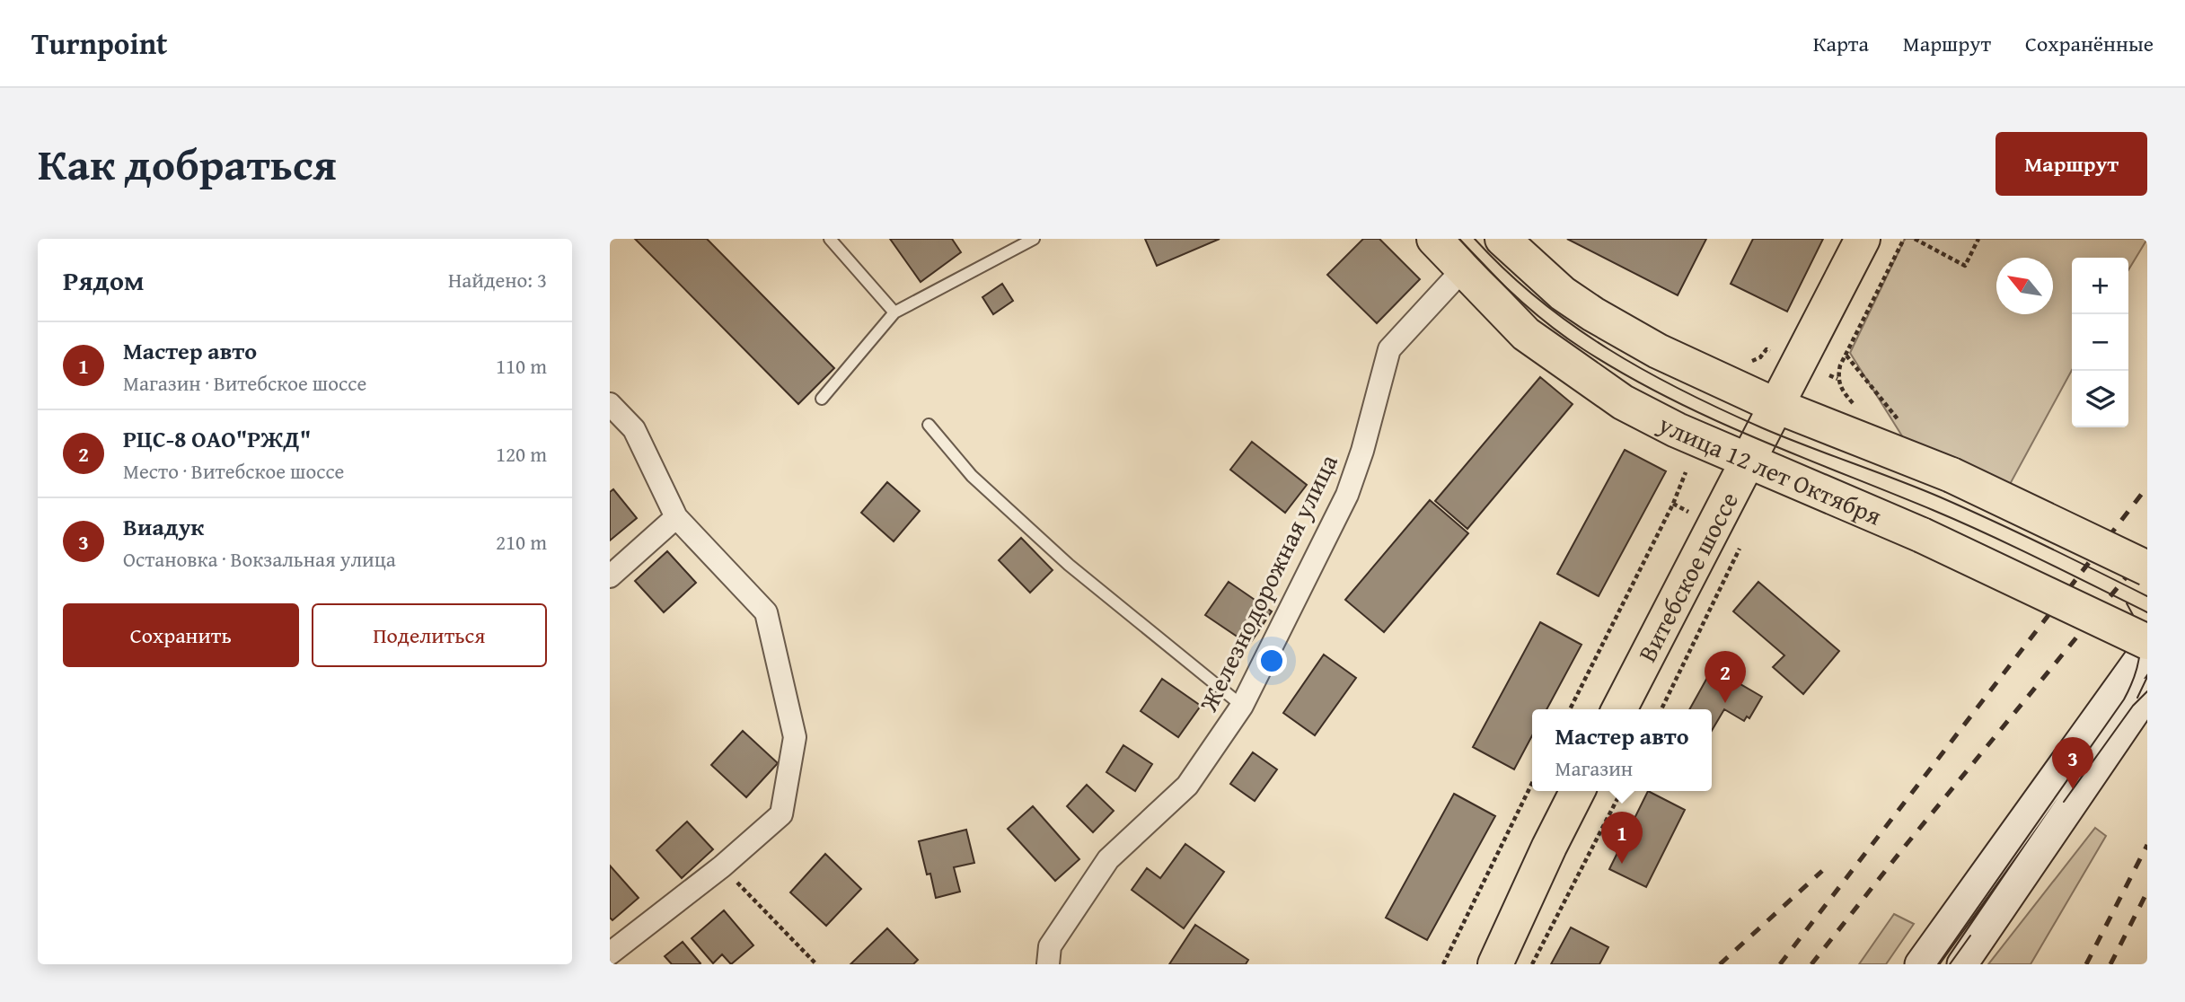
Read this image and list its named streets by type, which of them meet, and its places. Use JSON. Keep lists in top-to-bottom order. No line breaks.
{"streets":{"main road":["улица 12 лет Октября","Витебское шоссе"],"street":["Железнодорожная улица"]},"crossings":[["улица 12 лет Октября","Витебское шоссе"],["улица 12 лет Октября","Железнодорожная улица"]],"north":"top left","page":{"header":"Turnpoint","nav":["Карта","Маршрут","Сохранённые"],"title":"Как добраться","buttons":["Маршрут",["Сохранить","Поделиться"]],"heading":["Рядом","Найдено: 3"],"map_buttons":["+","−"],"list":[{"mark":"1","name":"Мастер авто","note":"Магазин · Витебское шоссе","value":"110 m"},{"mark":"2","name":"РЦС-8 ОАО\"РЖД\"","note":"Место · Витебское шоссе","value":"120 m"},{"mark":"3","name":"Виадук","note":"Остановка · Вокзальная улица","value":"210 m"}],"pins":["2","3","1"],"popup":["Мастер авто","Магазин"]}}
